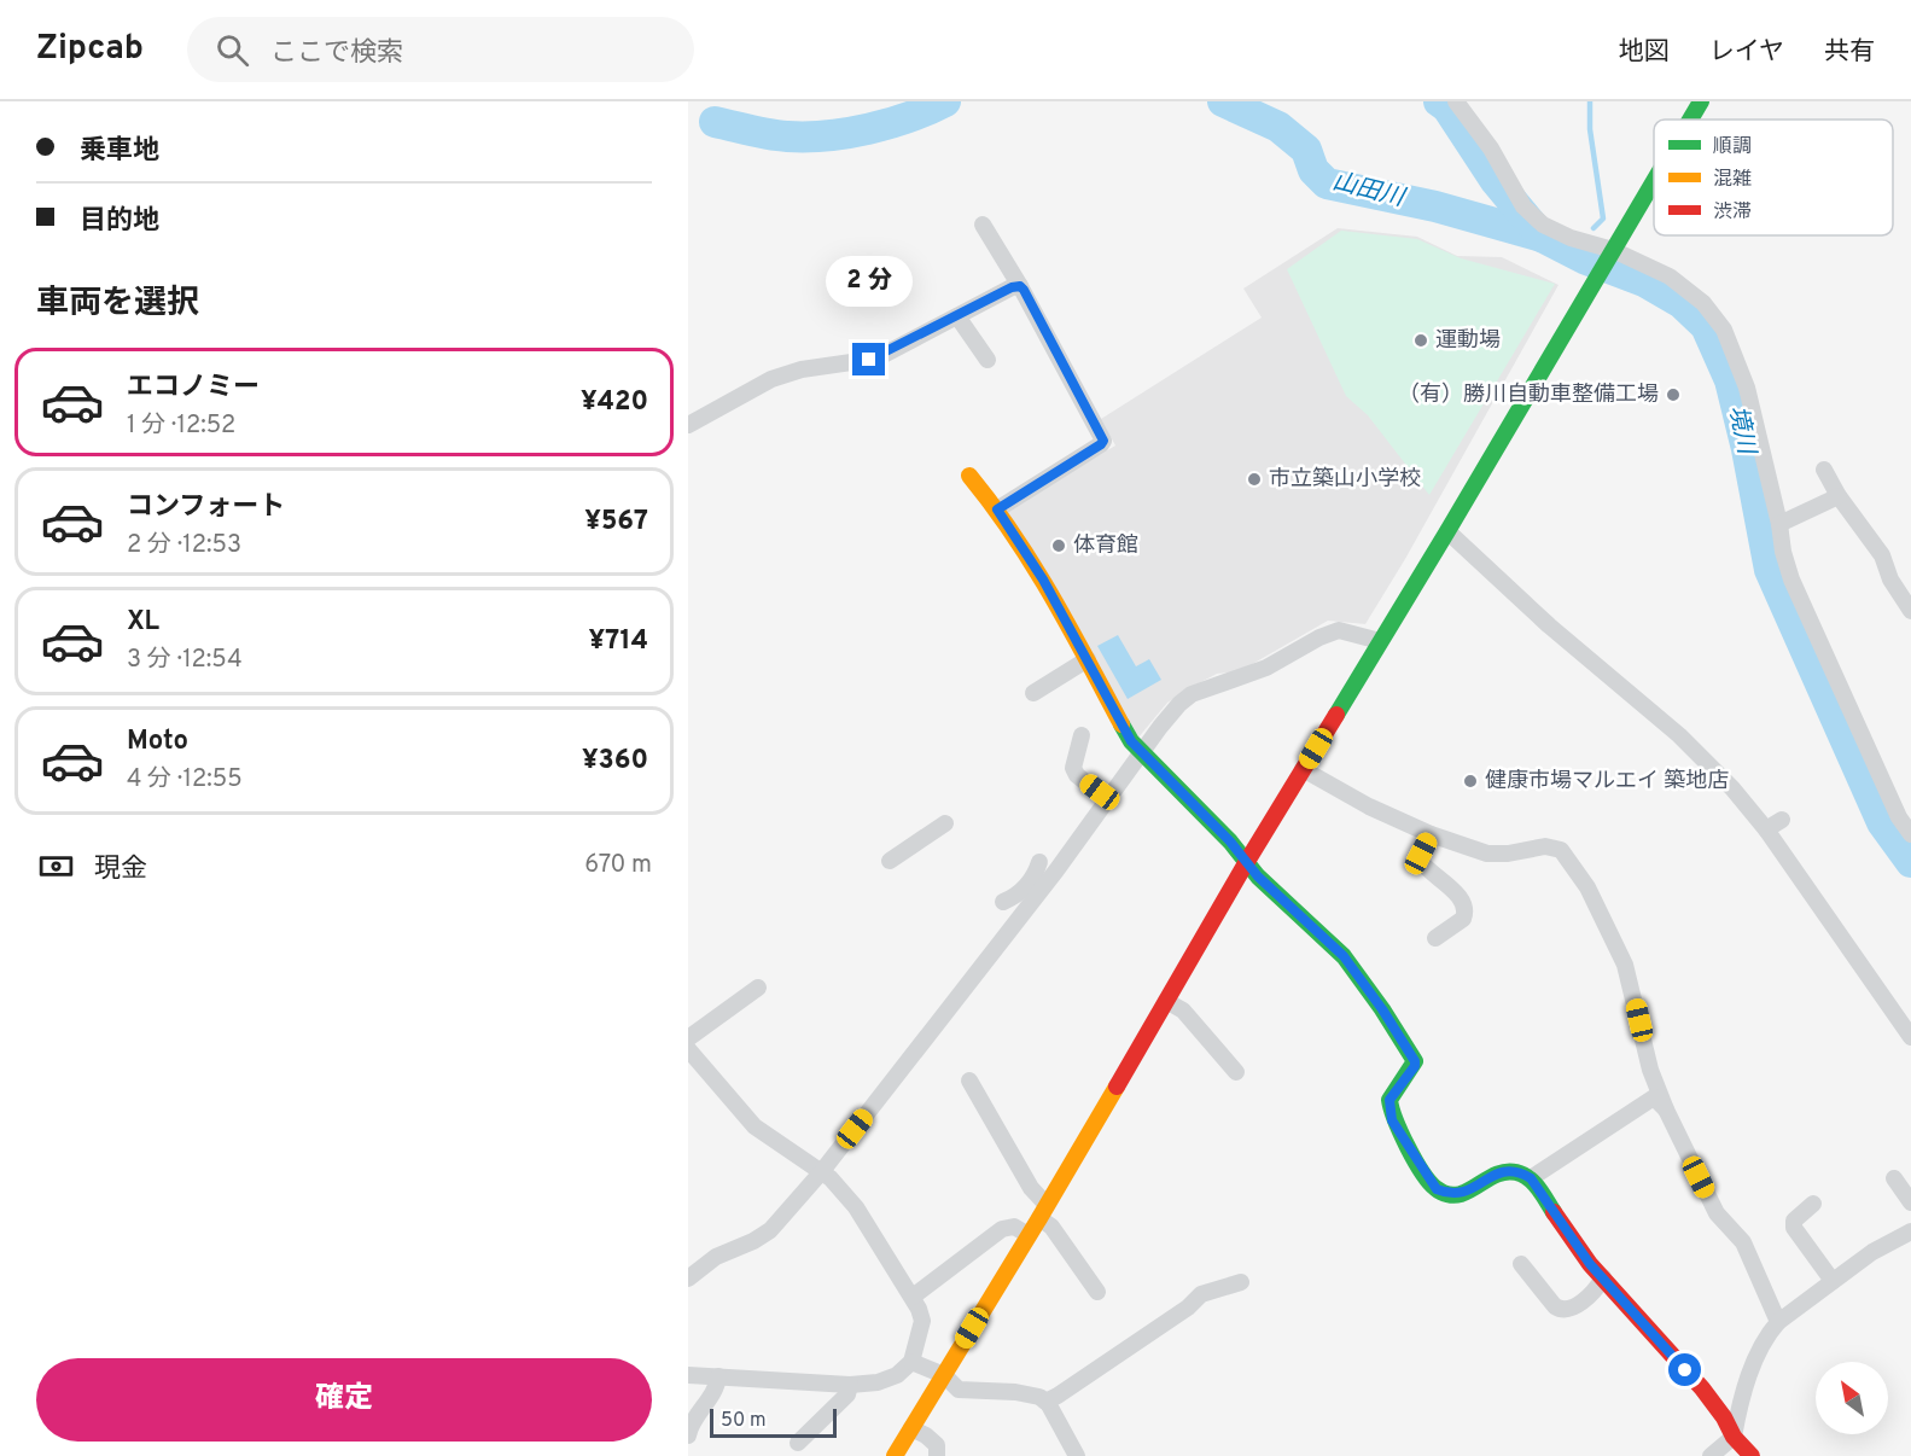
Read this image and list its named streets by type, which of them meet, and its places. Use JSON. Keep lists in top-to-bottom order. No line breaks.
{"water":["山田川","境川"],"places":["運動場","（有）勝川自動車整備工場","市立築山小学校","体育館","健康市場マルエイ 築地店"],"legend":["順調","混雑","渋滞"],"scale_bar":"50 m","north":"top left","page":{"header":"Zipcab","search":"ここで検索","nav":["地図","レイヤ","共有"],"banner":["乗車地","目的地"],"bubble":"2 分","heading":"車両を選択","list":[{"name":"エコノミー","note":"1 分 · 12:52","value":"¥420"},{"name":"コンフォート","note":"2 分 · 12:53","value":"¥567"},{"name":"XL","note":"3 分 · 12:54","value":"¥714"},{"name":"Moto","note":"4 分 · 12:55","value":"¥360"}],"pay":["現金","670 m"],"buttons":"確定","scale":"50 m"}}
